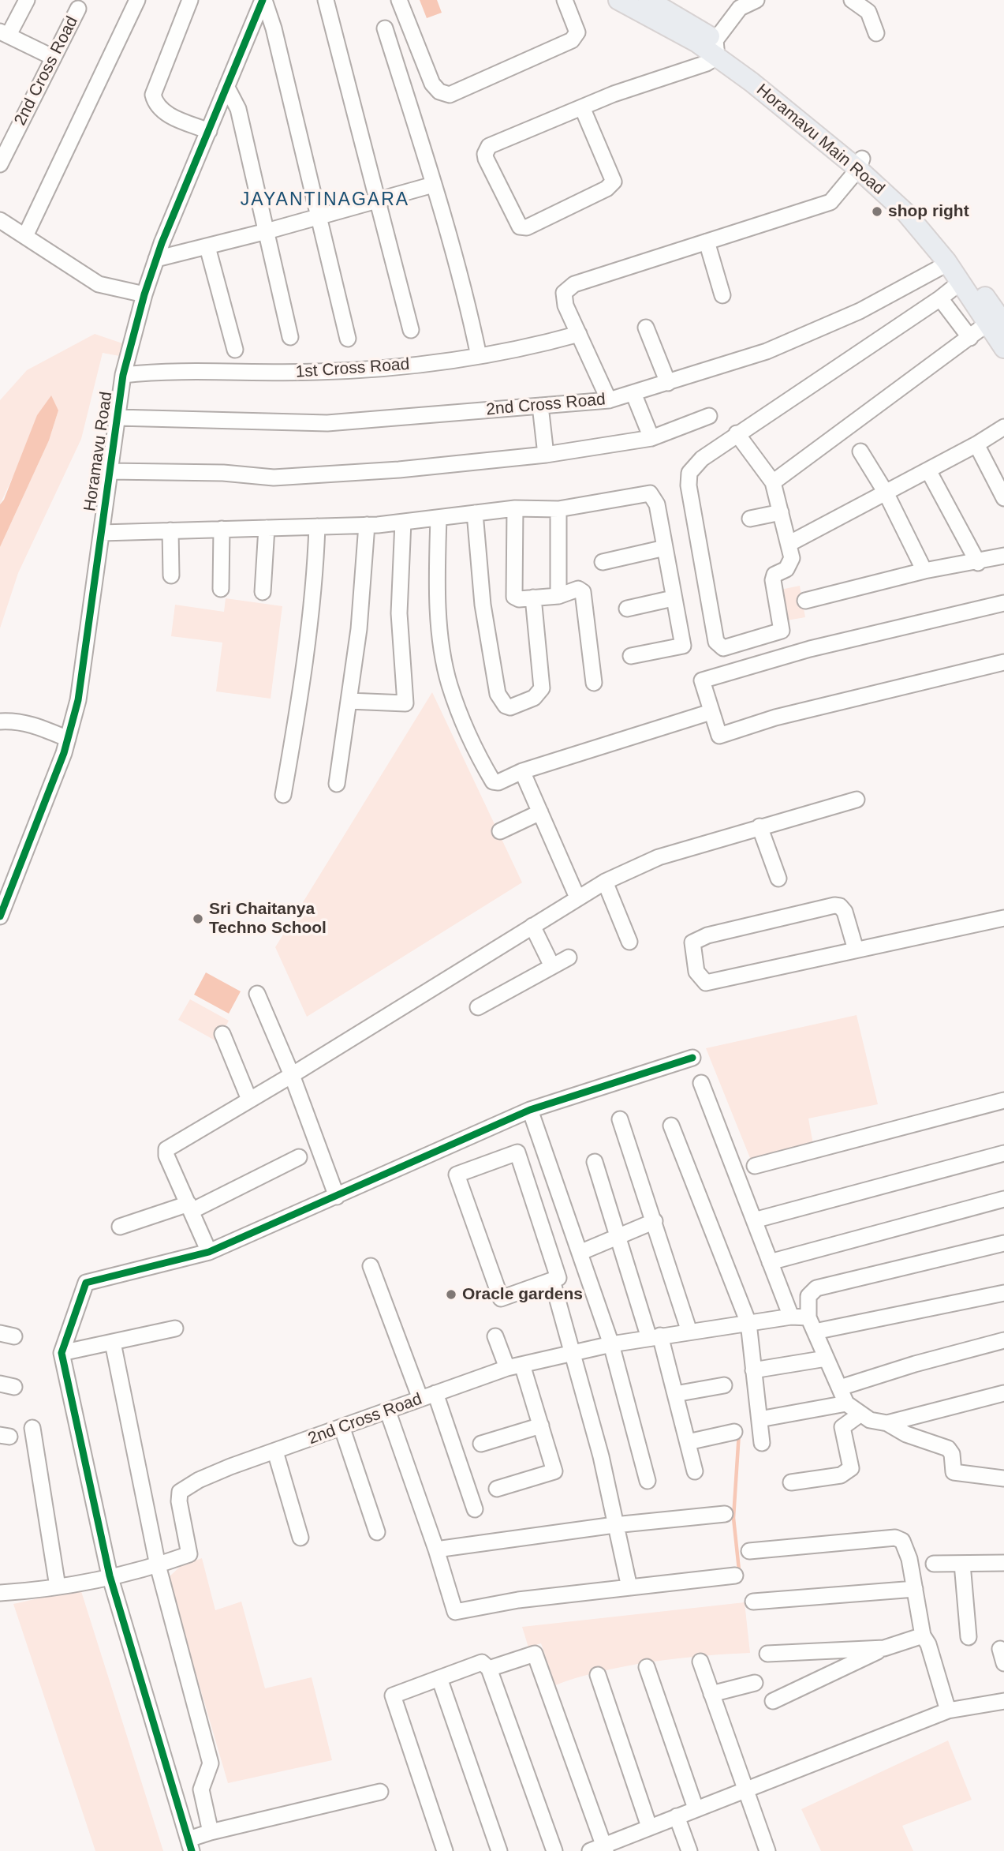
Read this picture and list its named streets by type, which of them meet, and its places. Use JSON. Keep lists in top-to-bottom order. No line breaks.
{"streets":{"main road":["Horamavu Main Road"],"street":["2nd Cross Road","1st Cross Road","Horamavu Road"]},"crossings":[["2nd Cross Road","Horamavu Main Road"],["2nd Cross Road","Horamavu Road"],["1st Cross Road","Horamavu Road"]],"districts":["JAYANTINAGARA"],"places":["shop right","Sri Chaitanya Techno School","Oracle gardens"]}
